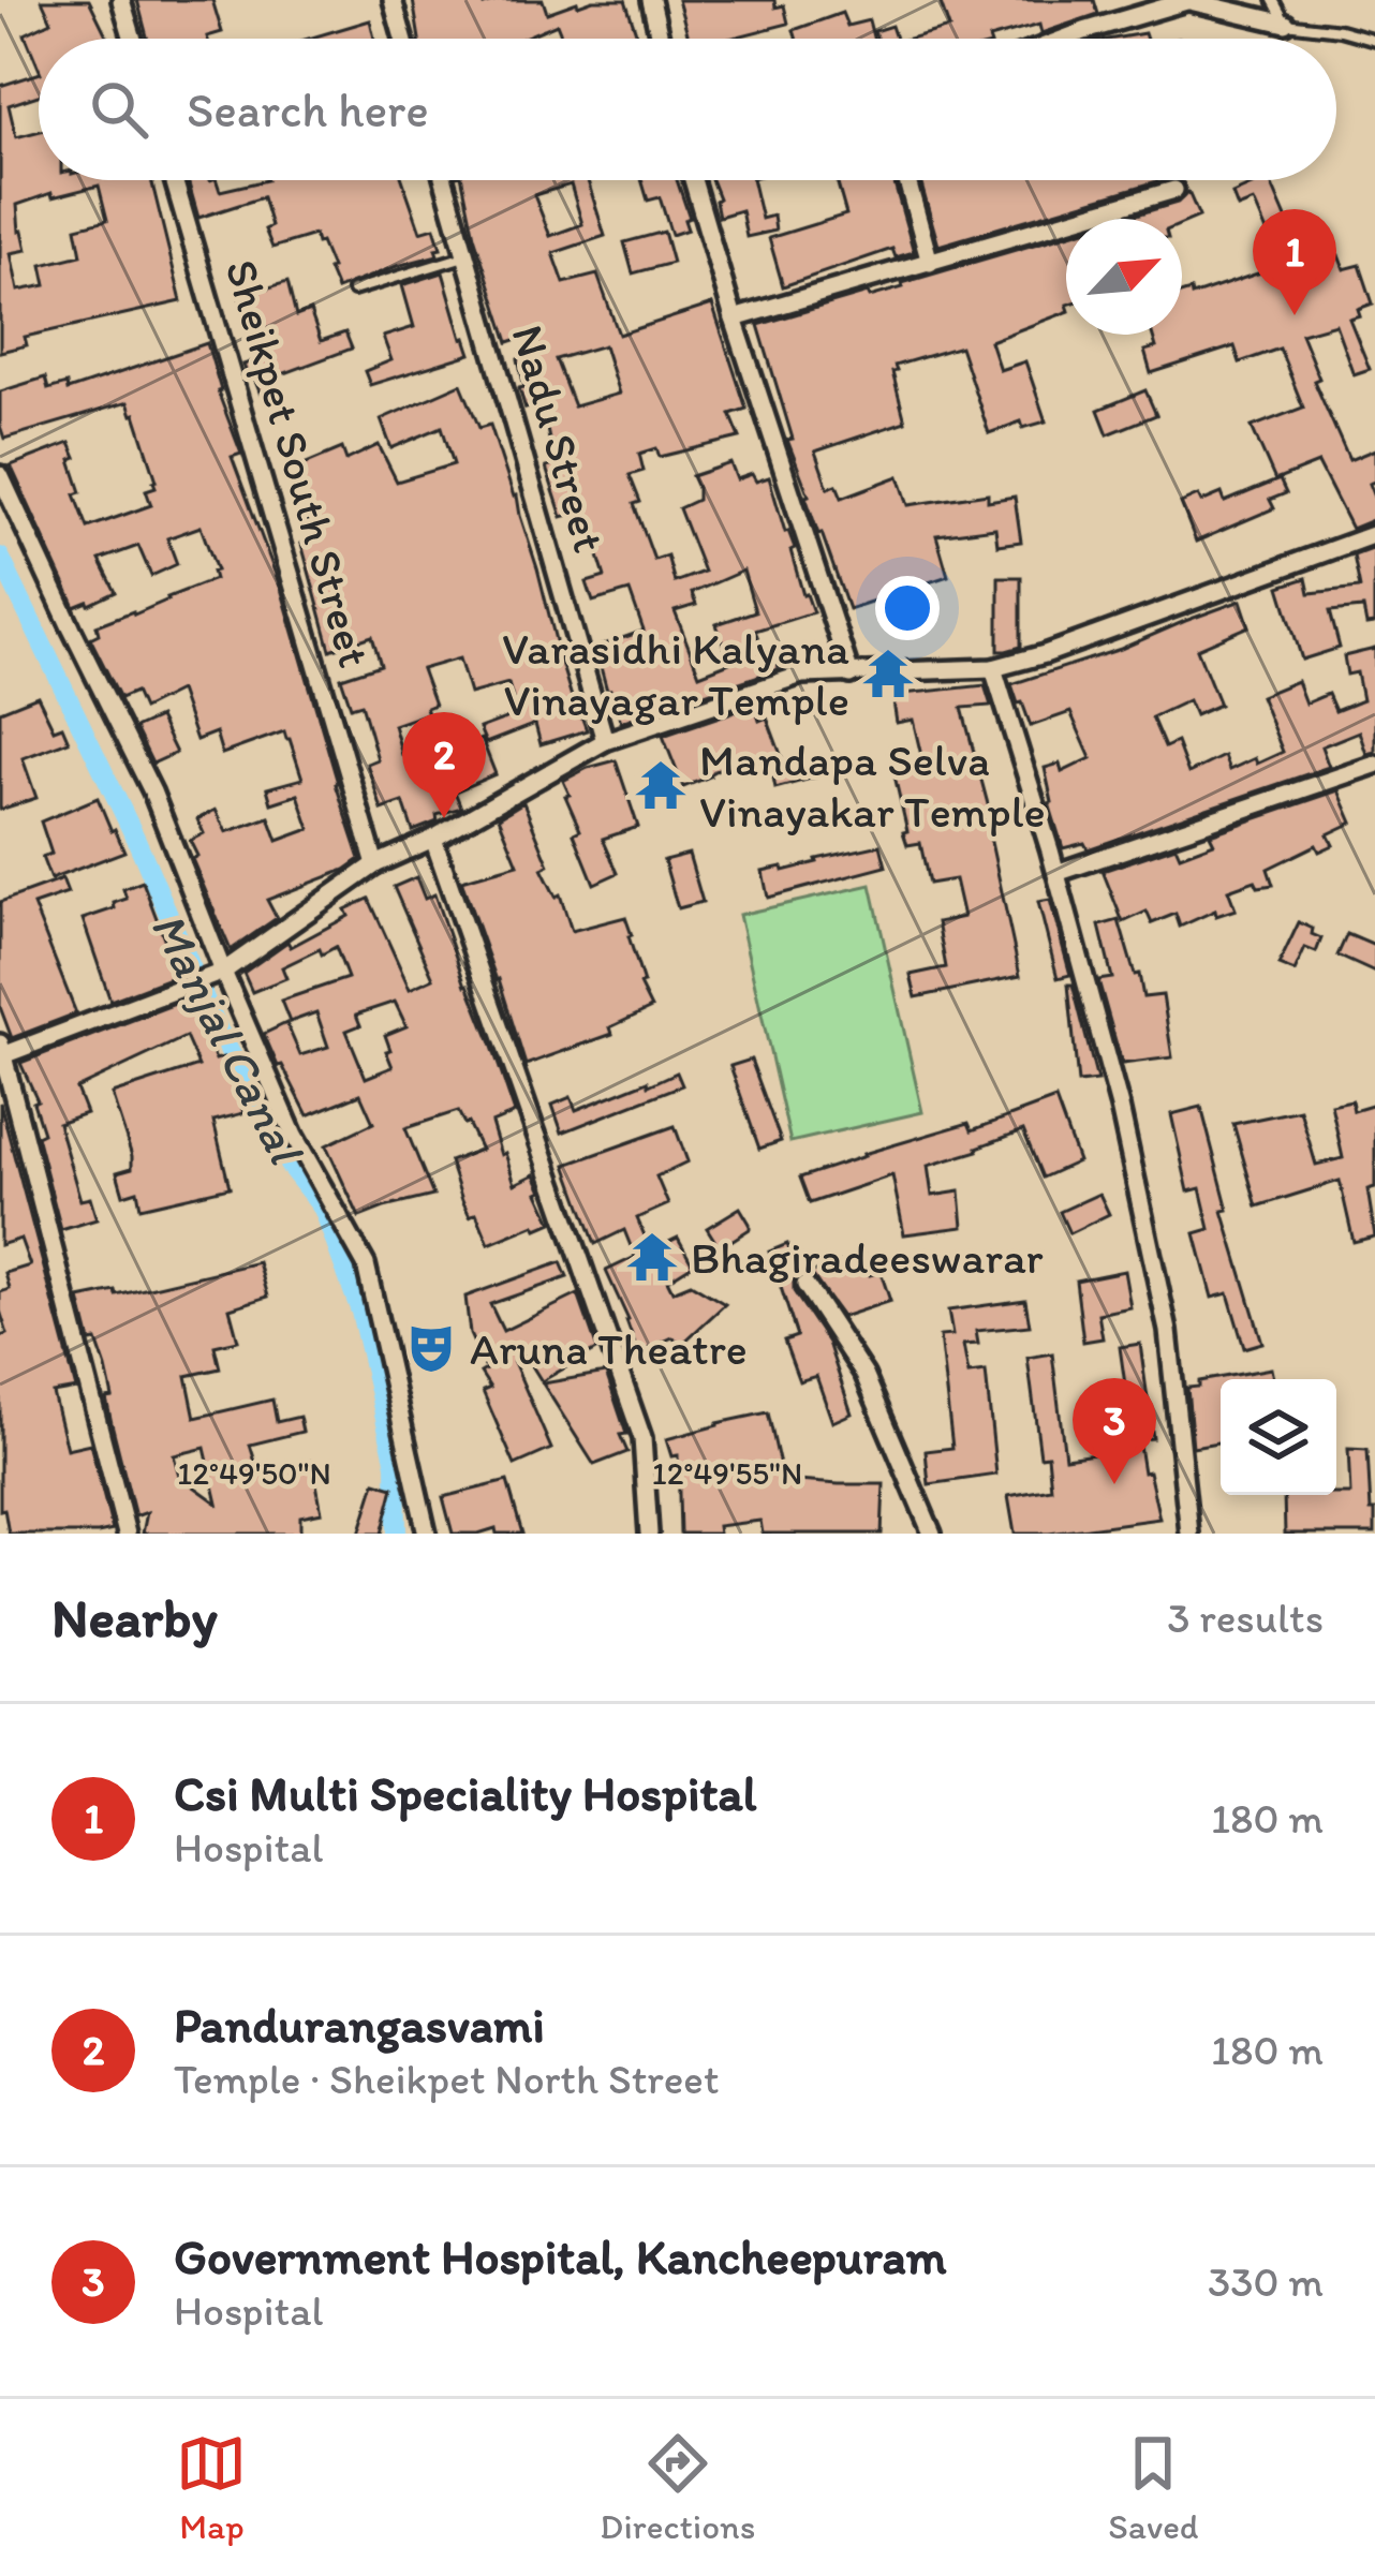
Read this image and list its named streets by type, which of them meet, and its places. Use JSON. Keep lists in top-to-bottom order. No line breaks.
{"streets":{"street":["Nadu Street","Sheikpet South Street"]},"water":["Manjal Canal"],"places":{"temple":["Varasidhi Kalyana Vinayagar Temple","Mandapa Selva Vinayakar Temple","Bhagiradeeswarar"],"theatre":["Aruna Theatre"]},"north":"top right","page":{"search":"Search here","pins":["1","2","3"],"heading":["Nearby","3 results"],"list":[{"mark":"1","name":"Csi Multi Speciality Hospital","note":"Hospital","value":"180 m"},{"mark":"2","name":"Pandurangasvami","note":"Temple · Sheikpet North Street","value":"180 m"},{"mark":"3","name":"Government Hospital, Kancheepuram","note":"Hospital","value":"330 m"}],"nav":["Map","Directions","Saved"]},"coordinates":["12°49'50\"N","12°49'55\"N"]}
